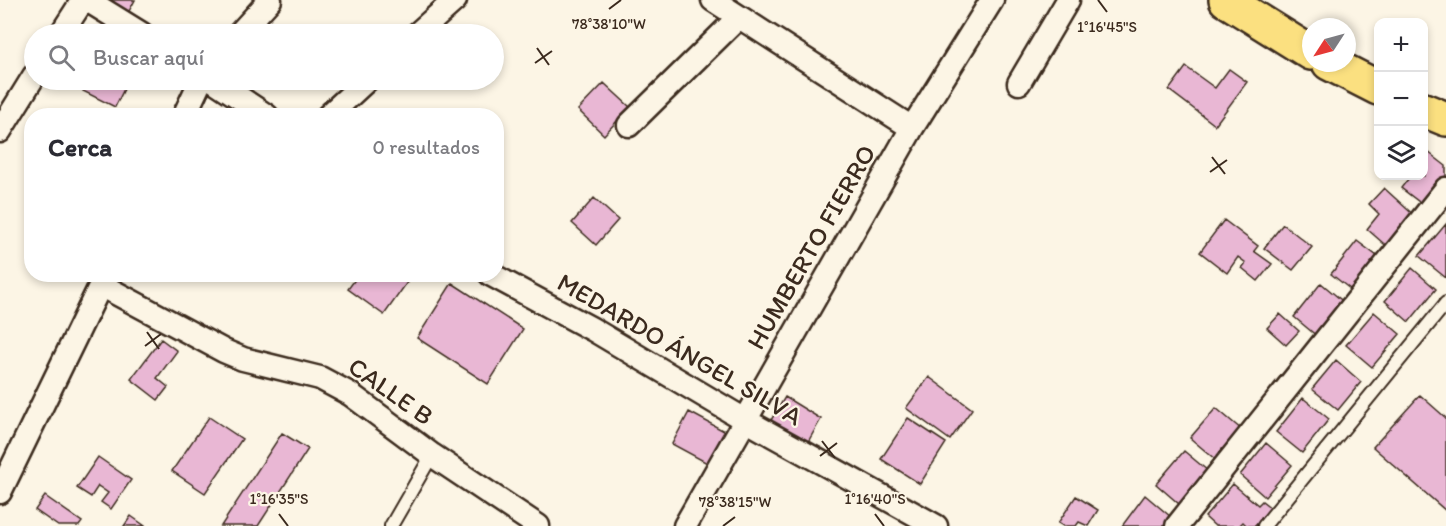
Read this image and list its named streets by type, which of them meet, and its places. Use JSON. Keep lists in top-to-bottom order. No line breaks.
{"streets":{"street":["HUMBERTO FIERRO","MEDARDO ÁNGEL SILVA","CALLE B"]},"crossings":[["HUMBERTO FIERRO","MEDARDO ÁNGEL SILVA"]],"north":"bottom left","page":{"map_buttons":["+","−"],"search":"Buscar aquí","heading":["Cerca","0 resultados"]},"coordinates":["78°38'10\"W","1°16'45\"S","1°16'35\"S","1°16'40\"S","78°38'15\"W"]}
